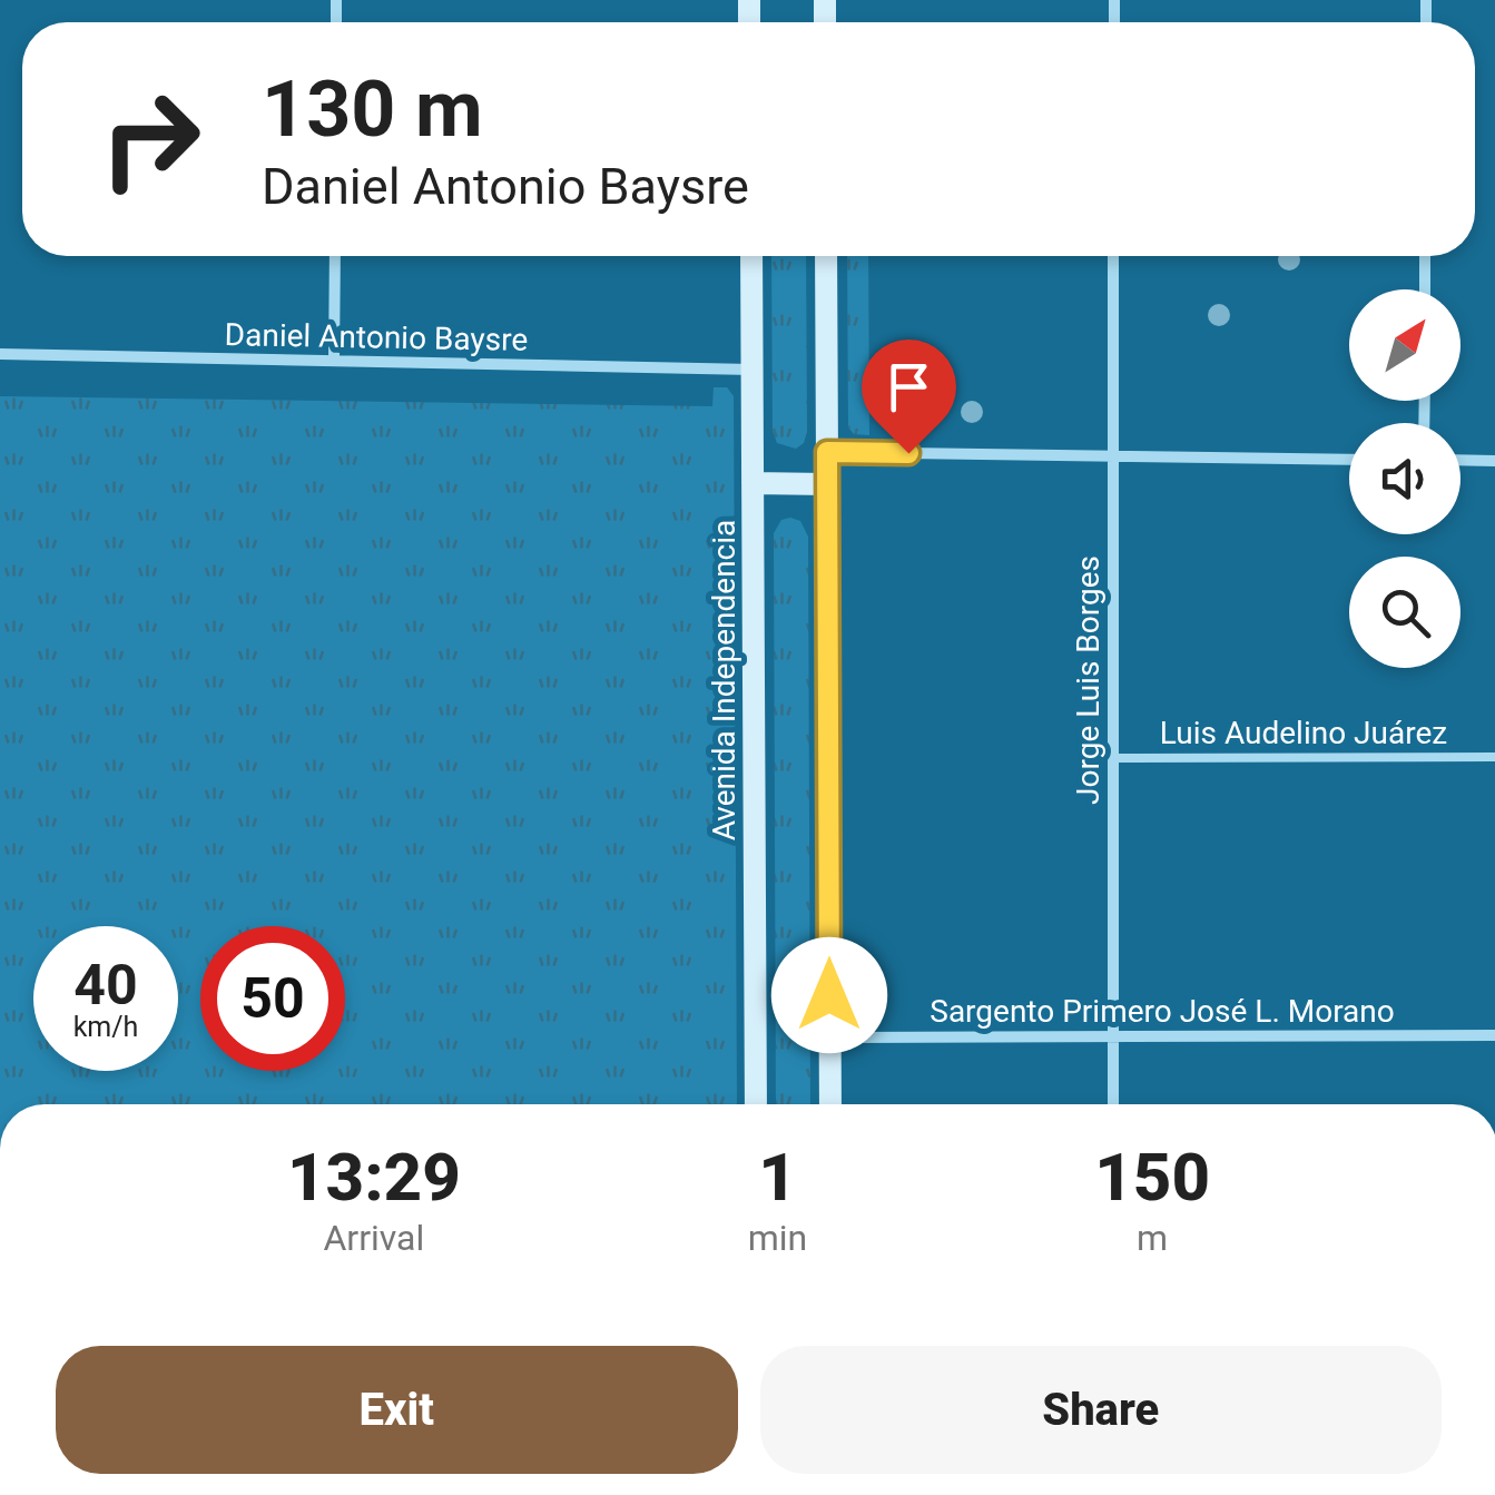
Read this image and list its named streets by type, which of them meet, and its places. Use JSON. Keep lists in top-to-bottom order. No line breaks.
{"streets":{"main road":["Avenida Independencia"],"street":["Daniel Antonio Baysre","Jorge Luis Borges","Sargento Primero José L. Morano"],"lane":["Luis Audelino Juárez"]},"crossings":[["Daniel Antonio Baysre","Avenida Independencia"],["Jorge Luis Borges","Luis Audelino Juárez"],["Jorge Luis Borges","Sargento Primero José L. Morano"]],"north":"top right","page":{"turn":["130 m","Daniel Antonio Baysre"],"speed":"40 km/h","limit":"50","eta":["13:29","Arrival","1","min","150","m"],"buttons":["Exit","Share"]}}
